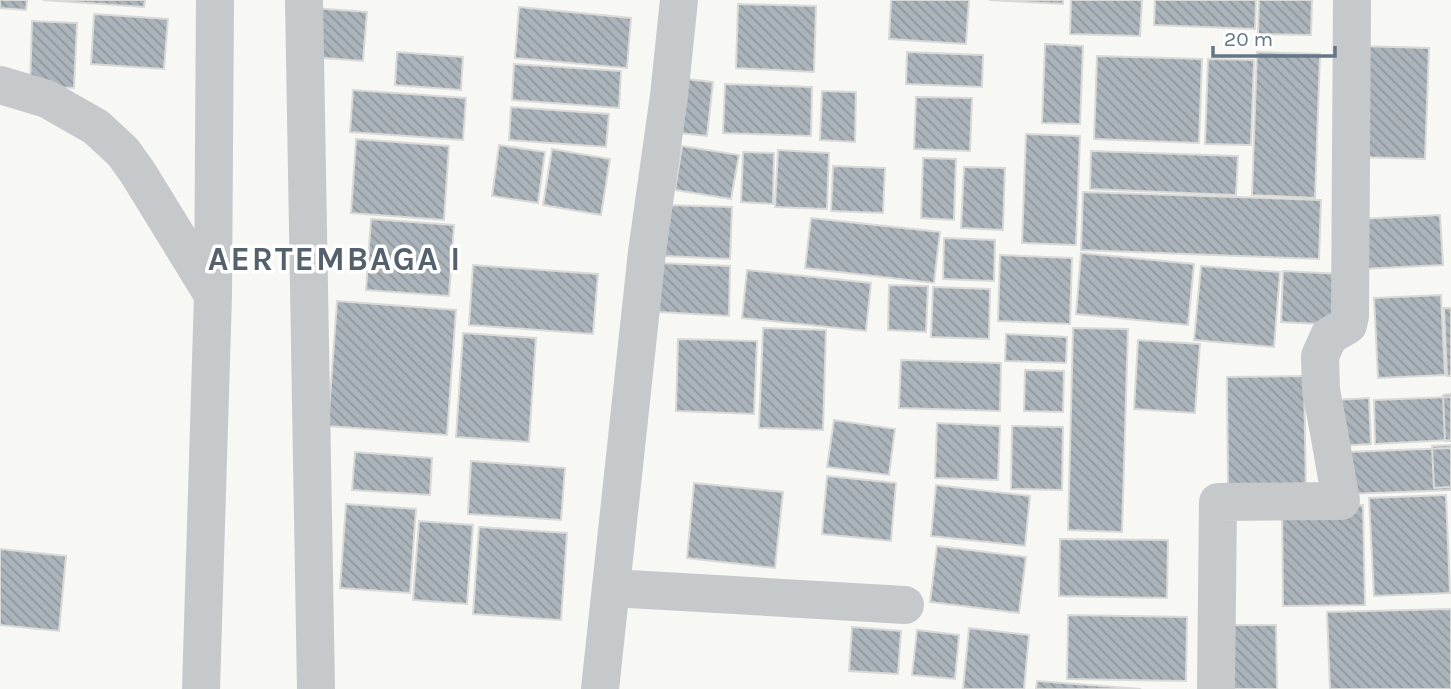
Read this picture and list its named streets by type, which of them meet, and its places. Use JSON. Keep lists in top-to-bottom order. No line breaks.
{"districts":["AERTEMBAGA I"],"scale_bar":"20 m"}
